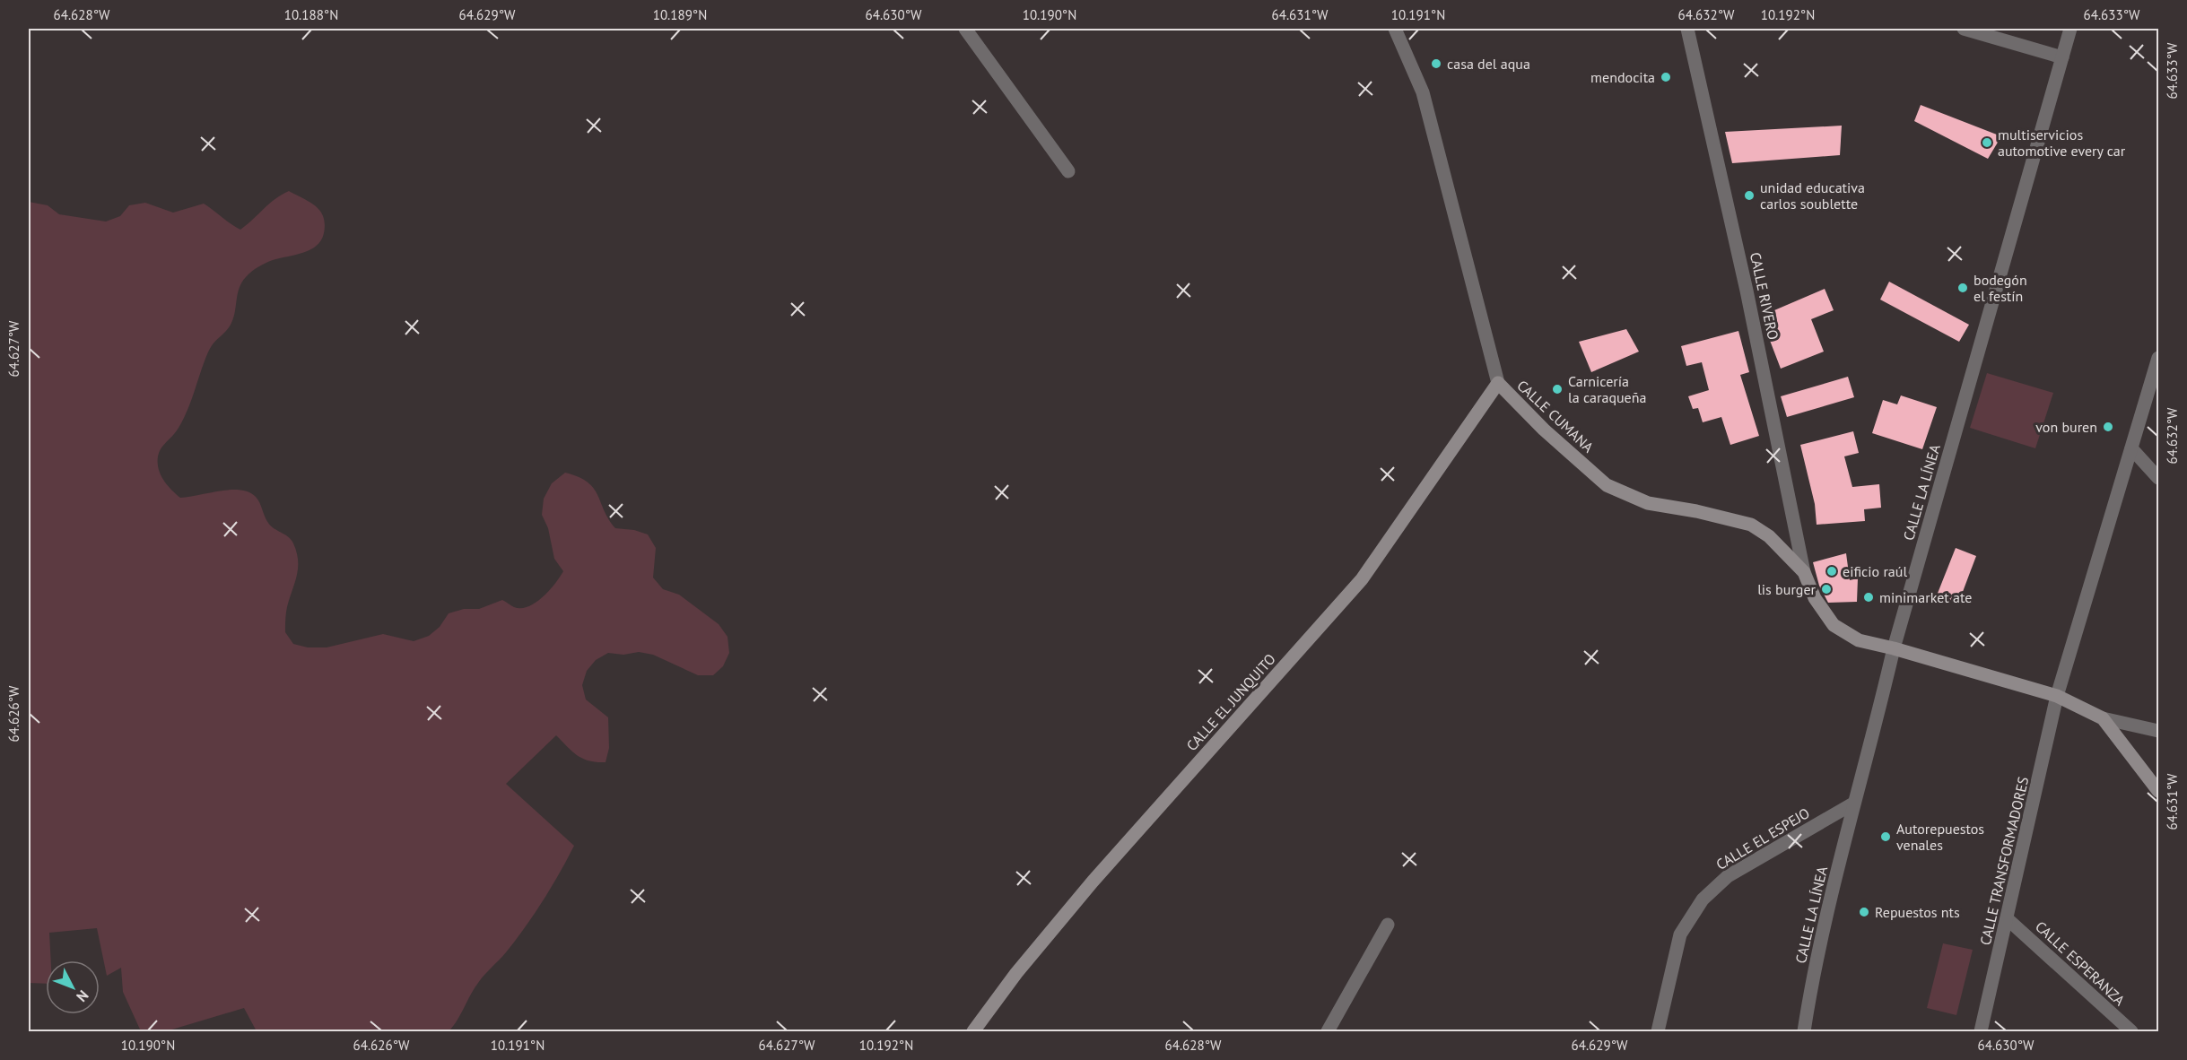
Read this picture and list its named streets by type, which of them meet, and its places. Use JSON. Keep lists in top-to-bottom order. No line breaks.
{"streets":{"street":["CALLE RIVERO","CALLE CUMANA","CALLE LA LÍNEA","CALLE EL JUNQUITO","CALLE EL ESPEJO","CALLE TRANSFORMADORES","CALLE ESPERANZA"]},"crossings":[["CALLE RIVERO","CALLE CUMANA"],["CALLE CUMANA","CALLE LA LÍNEA"],["CALLE CUMANA","CALLE EL JUNQUITO"],["CALLE CUMANA","CALLE TRANSFORMADORES"],["CALLE LA LÍNEA","CALLE EL ESPEJO"],["CALLE TRANSFORMADORES","CALLE ESPERANZA"]],"places":["casa del aqua","mendocita","multiservicios automotive every car","unidad educativa carlos soublette","bodegón el festín","Carnicería la caraqueña","von buren","eificio raúl","lis burger","minimarket ate","Autorepuestos venales","Repuestos nts"],"north":"bottom right","coordinates":["64.628°W","10.188°N","64.629°W","10.189°N","64.630°W","10.190°N","64.631°W","10.191°N","64.632°W","10.192°N","64.633°W","64.627°W","64.626°W"]}
